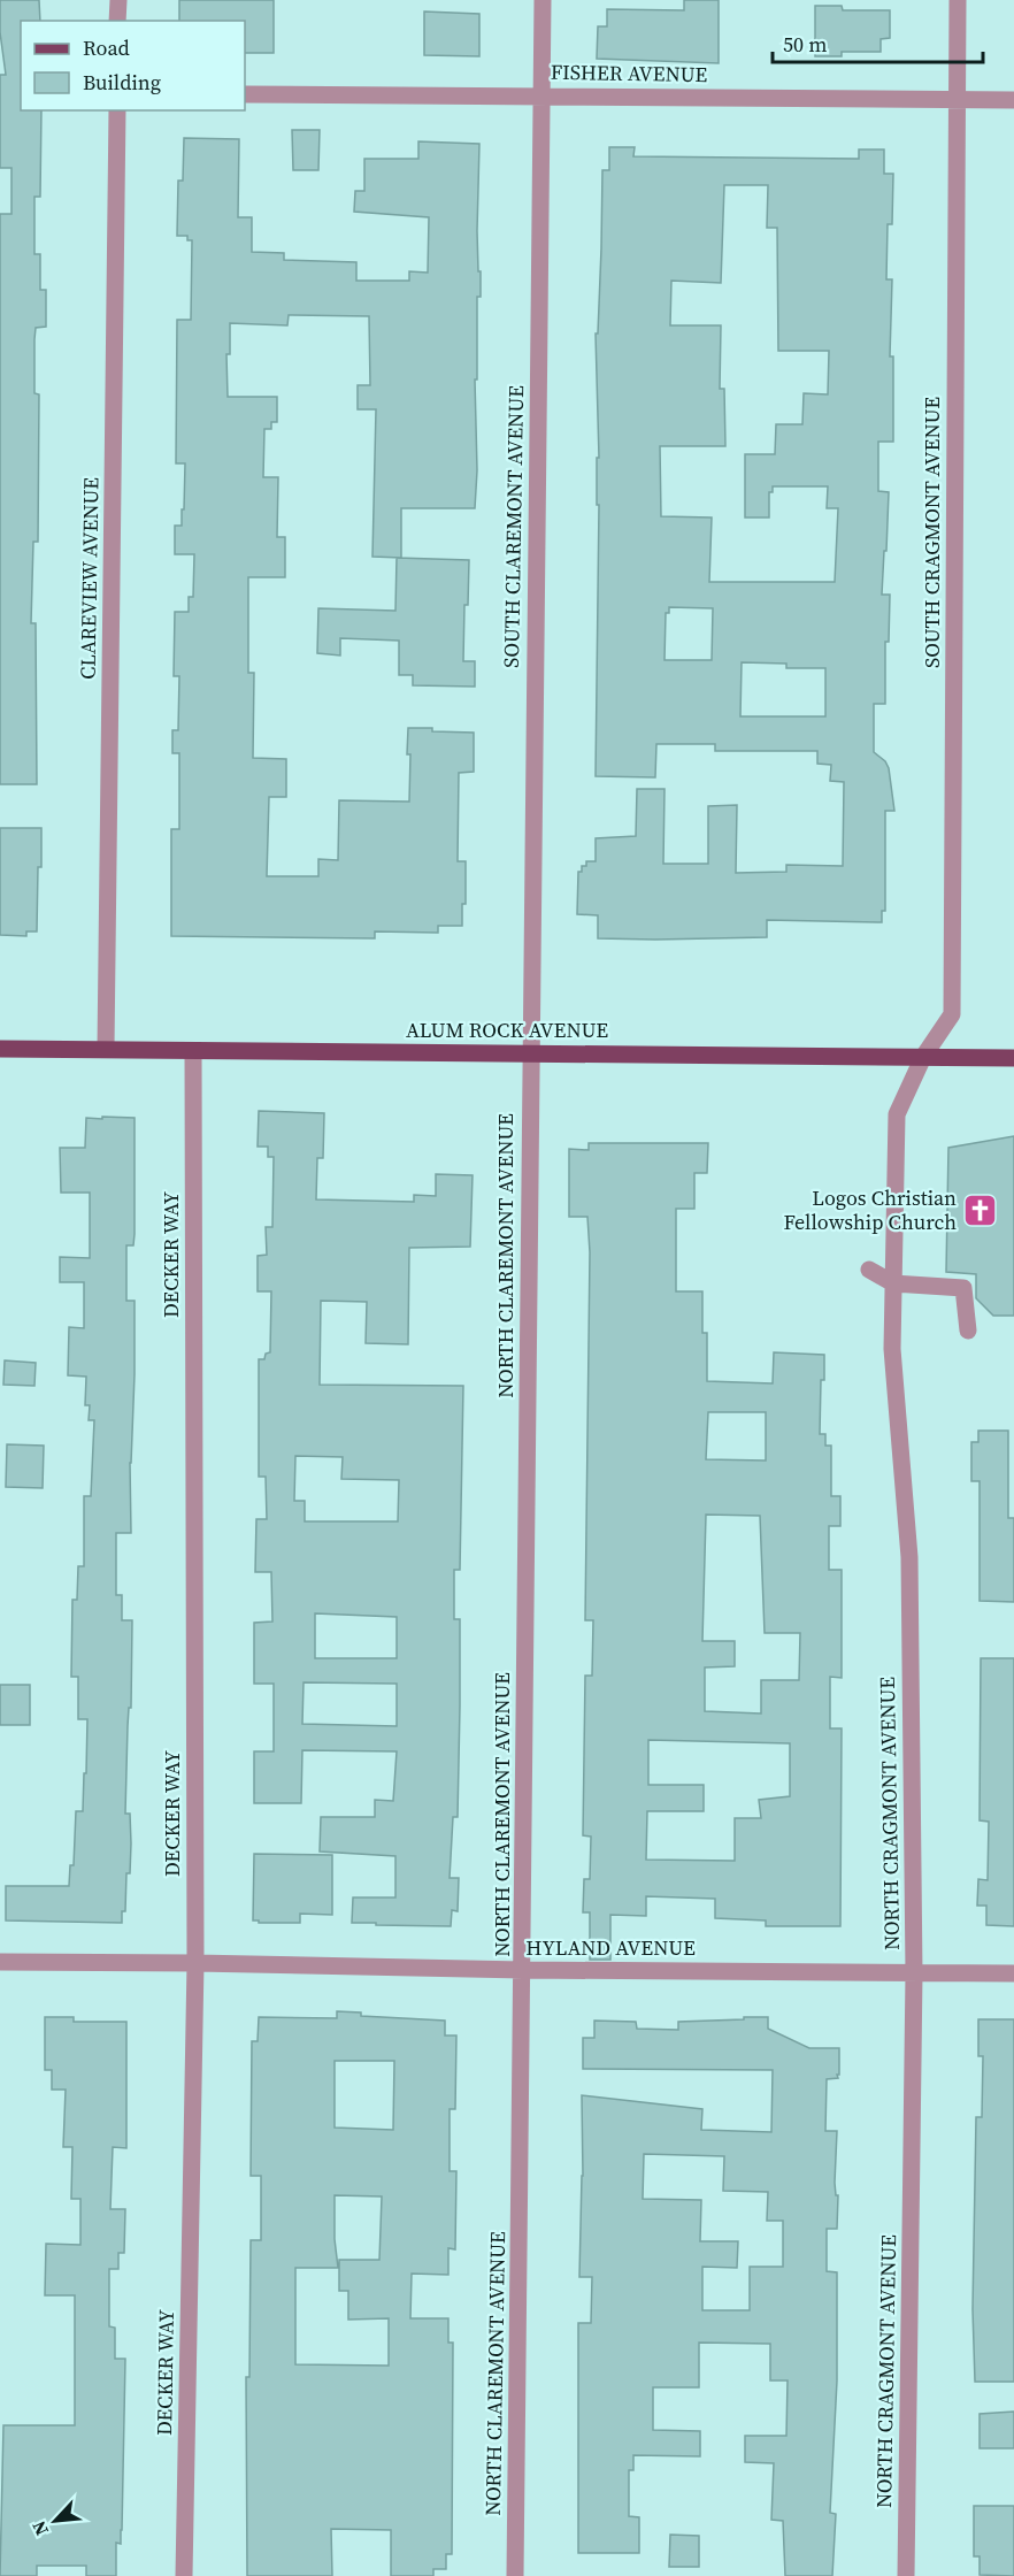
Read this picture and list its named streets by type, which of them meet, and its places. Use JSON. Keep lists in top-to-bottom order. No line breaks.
{"streets":{"main road":["ALUM ROCK AVENUE"],"street":["FISHER AVENUE","SOUTH CLAREMONT AVENUE","SOUTH CRAGMONT AVENUE","CLAREVIEW AVENUE","DECKER WAY","NORTH CLAREMONT AVENUE","NORTH CRAGMONT AVENUE","HYLAND AVENUE"]},"crossings":[["FISHER AVENUE","SOUTH CLAREMONT AVENUE"],["FISHER AVENUE","SOUTH CRAGMONT AVENUE"],["SOUTH CLAREMONT AVENUE","ALUM ROCK AVENUE"],["SOUTH CLAREMONT AVENUE","NORTH CLAREMONT AVENUE"],["SOUTH CRAGMONT AVENUE","ALUM ROCK AVENUE"],["SOUTH CRAGMONT AVENUE","NORTH CRAGMONT AVENUE"],["CLAREVIEW AVENUE","ALUM ROCK AVENUE"],["ALUM ROCK AVENUE","DECKER WAY"],["ALUM ROCK AVENUE","NORTH CLAREMONT AVENUE"],["ALUM ROCK AVENUE","NORTH CRAGMONT AVENUE"],["DECKER WAY","HYLAND AVENUE"],["NORTH CLAREMONT AVENUE","HYLAND AVENUE"],["NORTH CRAGMONT AVENUE","HYLAND AVENUE"]],"places":{"church":["Logos Christian Fellowship Church"]},"legend":["Road","Building"],"scale_bar":"50 m","north":"bottom left"}
